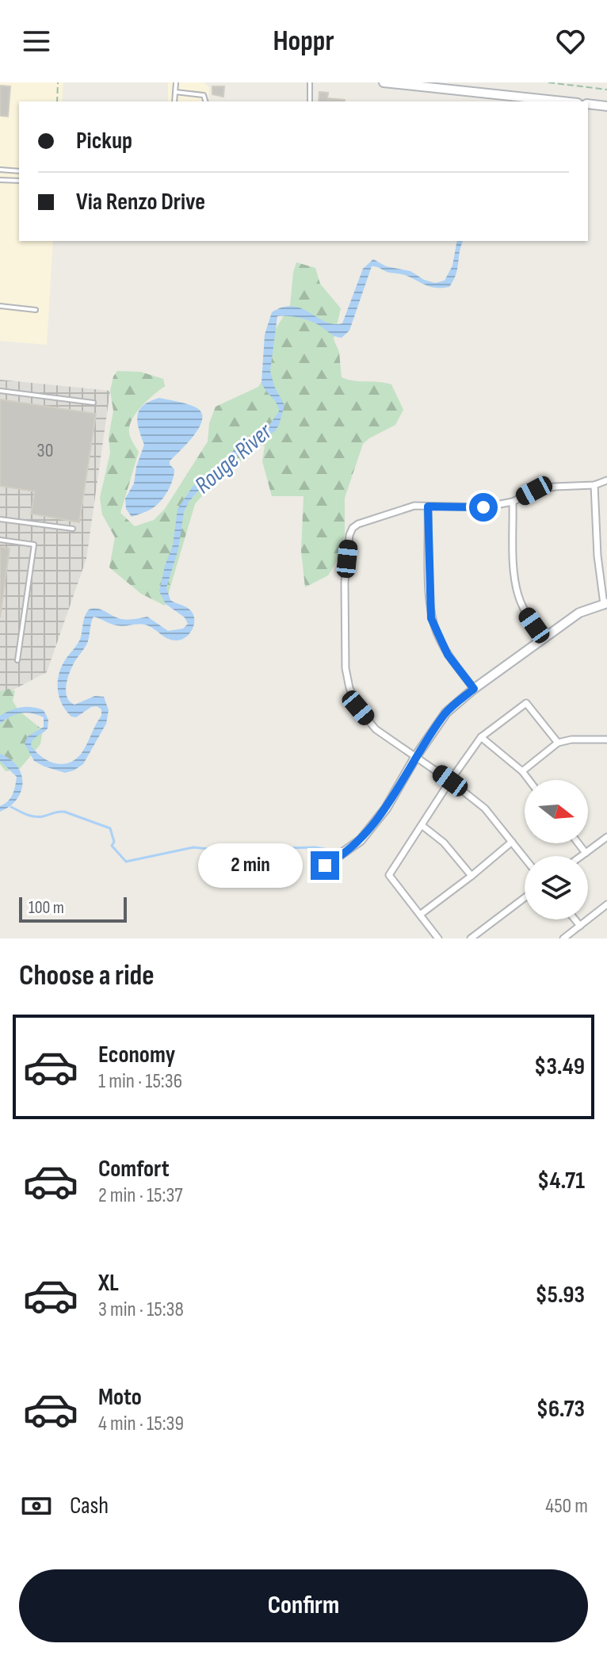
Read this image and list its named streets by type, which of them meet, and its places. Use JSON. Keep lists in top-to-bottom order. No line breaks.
{"water":["Rouge River"],"house_numbers":["30"],"scale_bar":"100 m","north":"right","page":{"header":"Hoppr","banner":["Pickup","Via Renzo Drive"],"bubble":"2 min","scale":"100 m","heading":"Choose a ride","list":[{"name":"Economy","note":"1 min · 15:36","value":"$3.49"},{"name":"Comfort","note":"2 min · 15:37","value":"$4.71"},{"name":"XL","note":"3 min · 15:38","value":"$5.93"},{"name":"Moto","note":"4 min · 15:39","value":"$6.73"}],"pay":["Cash","450 m"],"buttons":"Confirm"}}
